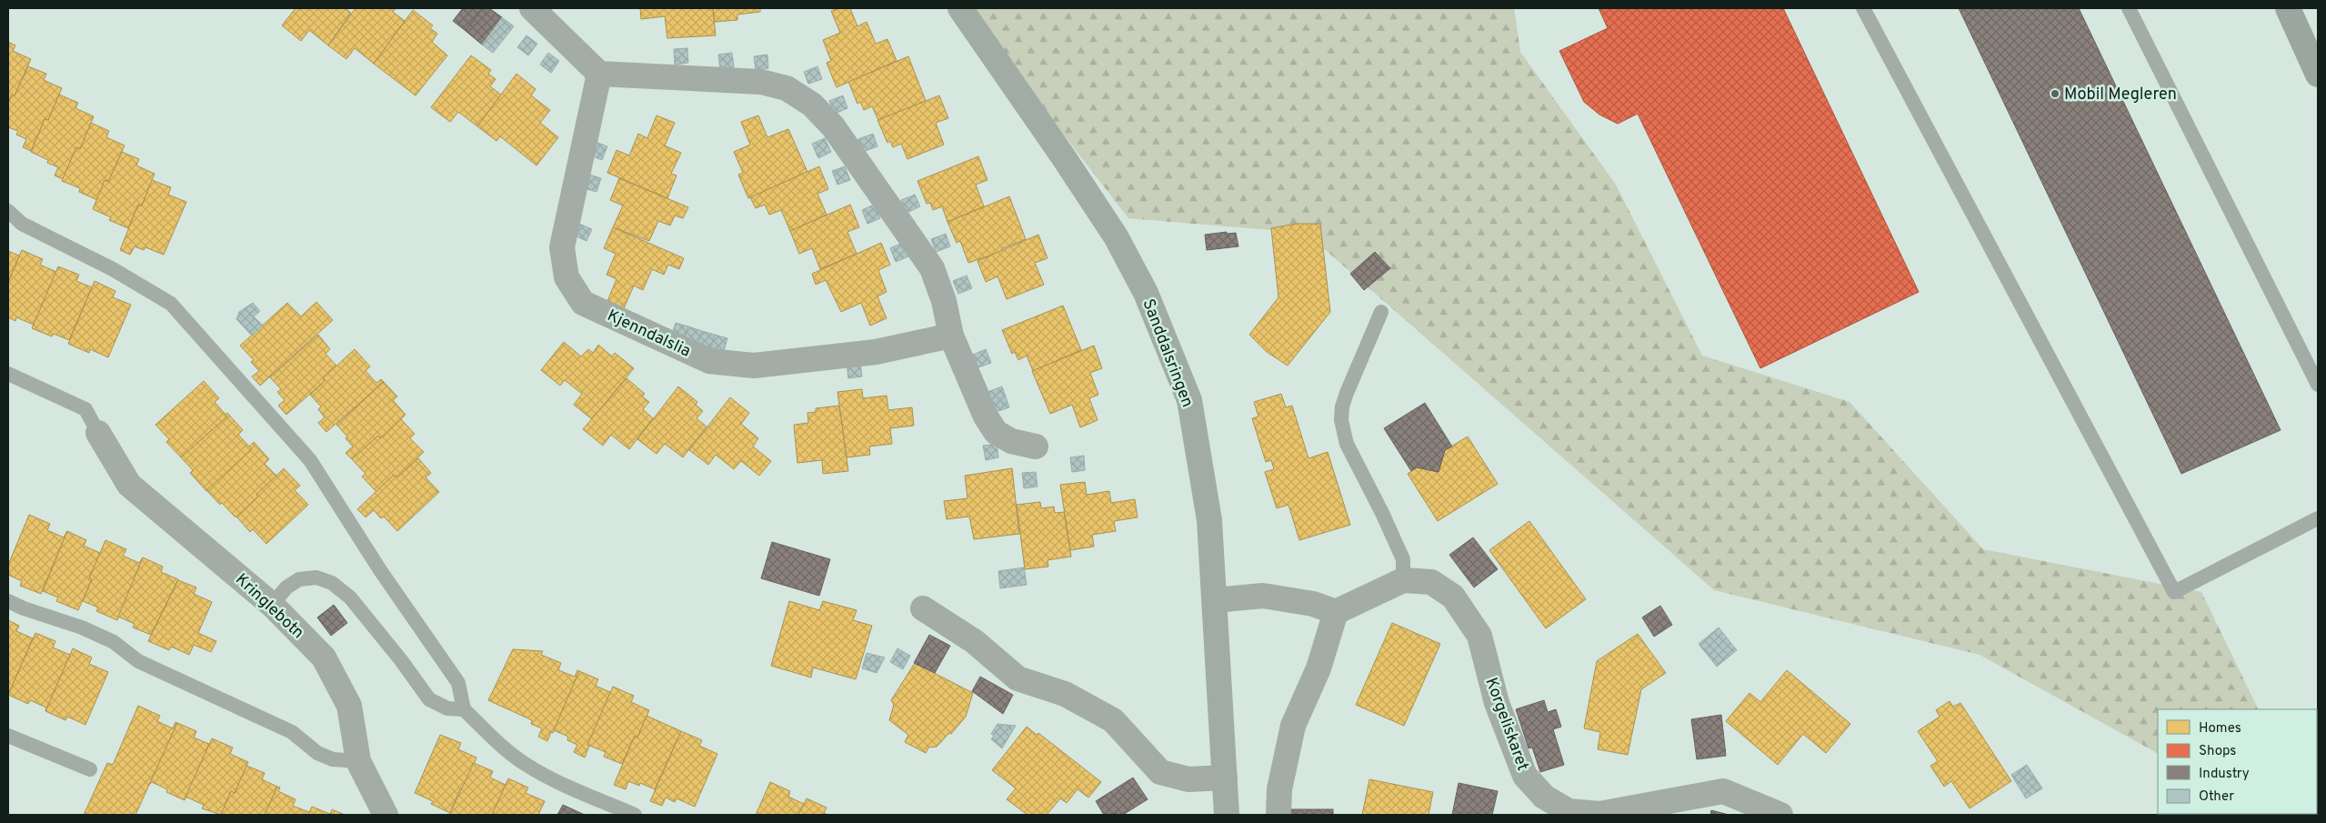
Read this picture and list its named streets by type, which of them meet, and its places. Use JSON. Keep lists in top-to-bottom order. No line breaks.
{"streets":{"main road":["Sanddalsringen"],"street":["Kjenndalslia","Kringlebotn","Korgeliskaret"]},"places":["Mobil Megleren"],"legend":["Homes","Shops","Industry","Other"]}
